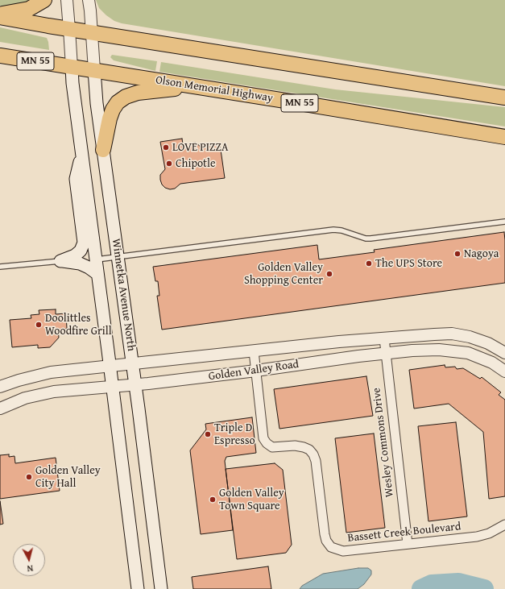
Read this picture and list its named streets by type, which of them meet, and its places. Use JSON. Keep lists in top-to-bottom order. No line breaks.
{"streets":{"highway":["MN 55","Olson Memorial Highway"],"main road":["Winnetka Avenue North"],"street":["Golden Valley Road","Wesley Commons Drive","Bassett Creek Boulevard"]},"crossings":[["Olson Memorial Highway","Winnetka Avenue North"],["Winnetka Avenue North","Golden Valley Road"],["Golden Valley Road","Wesley Commons Drive"],["Golden Valley Road","Bassett Creek Boulevard"],["Wesley Commons Drive","Bassett Creek Boulevard"]],"places":["LOVE PIZZA","Chipotle","Nagoya","The UPS Store","Golden Valley Shopping Center","Doolittles Woodfire Grill","Triple D Espresso","Golden Valley City Hall","Golden Valley Town Square"],"north":"bottom"}
